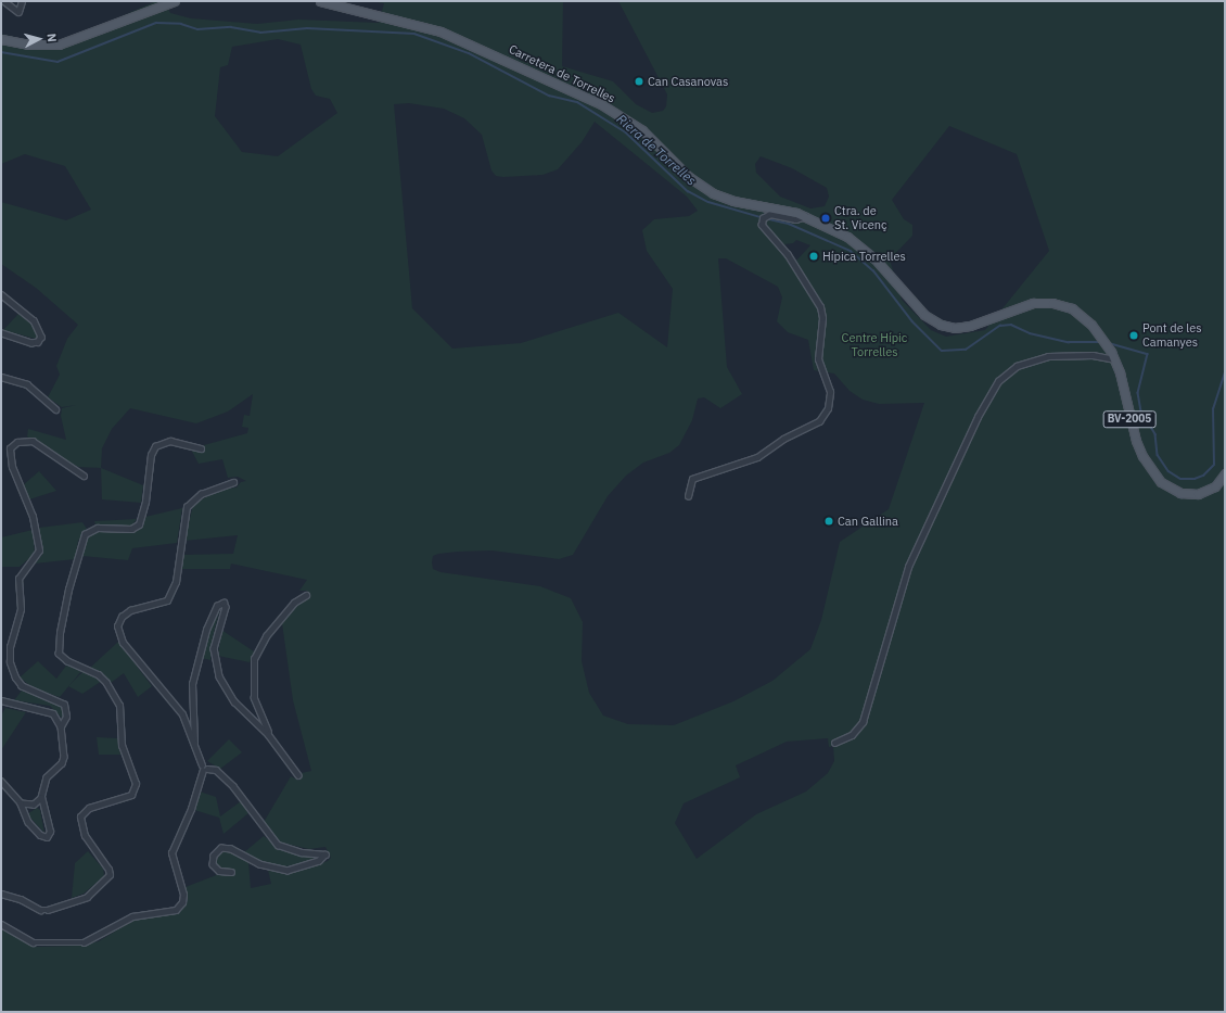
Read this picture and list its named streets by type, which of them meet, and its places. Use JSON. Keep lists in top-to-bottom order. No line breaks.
{"streets":{"main road":["Carretera de Torrelles","BV-2005"]},"water":["Riera de Torrelles"],"parks":["Centre Hípic Torrelles"],"places":["Can Casanovas","Ctra. de St. Vicenç","Hípica Torrelles","Pont de les Camanyes","Can Gallina"],"north":"right"}
